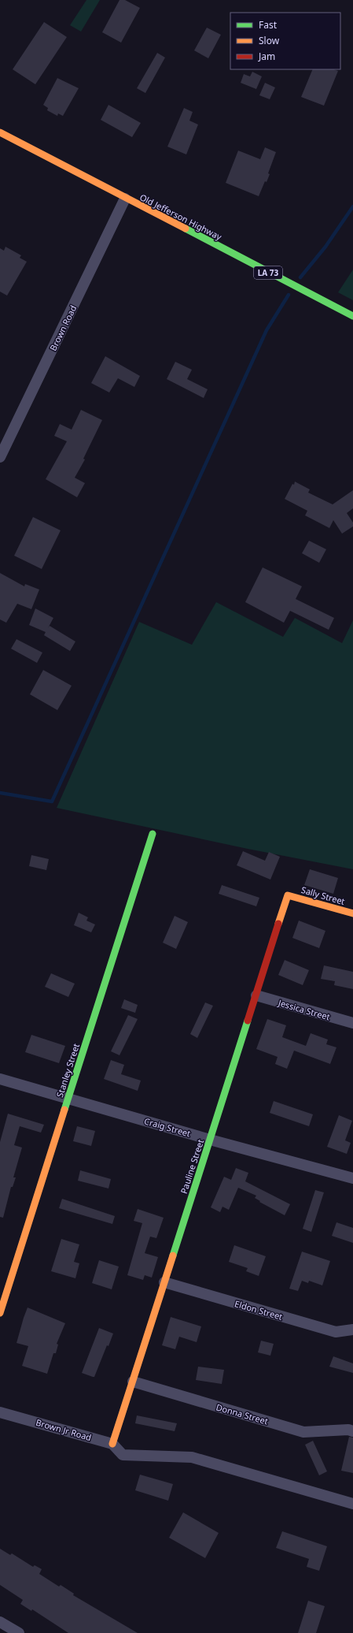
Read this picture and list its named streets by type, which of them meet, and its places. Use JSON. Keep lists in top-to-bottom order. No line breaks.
{"streets":{"street":["Old Jefferson Highway","LA 73","Brown Road","Sally Street","Jessica Street","Stanley Street","Craig Street","Pauline Street","Eldon Street","Donna Street","Brown Jr Road"]},"crossings":[["Old Jefferson Highway","Brown Road"],["Sally Street","Pauline Street"],["Jessica Street","Pauline Street"],["Stanley Street","Craig Street"],["Craig Street","Pauline Street"],["Pauline Street","Eldon Street"],["Pauline Street","Donna Street"],["Pauline Street","Brown Jr Road"]],"legend":["Fast","Slow","Jam"]}
